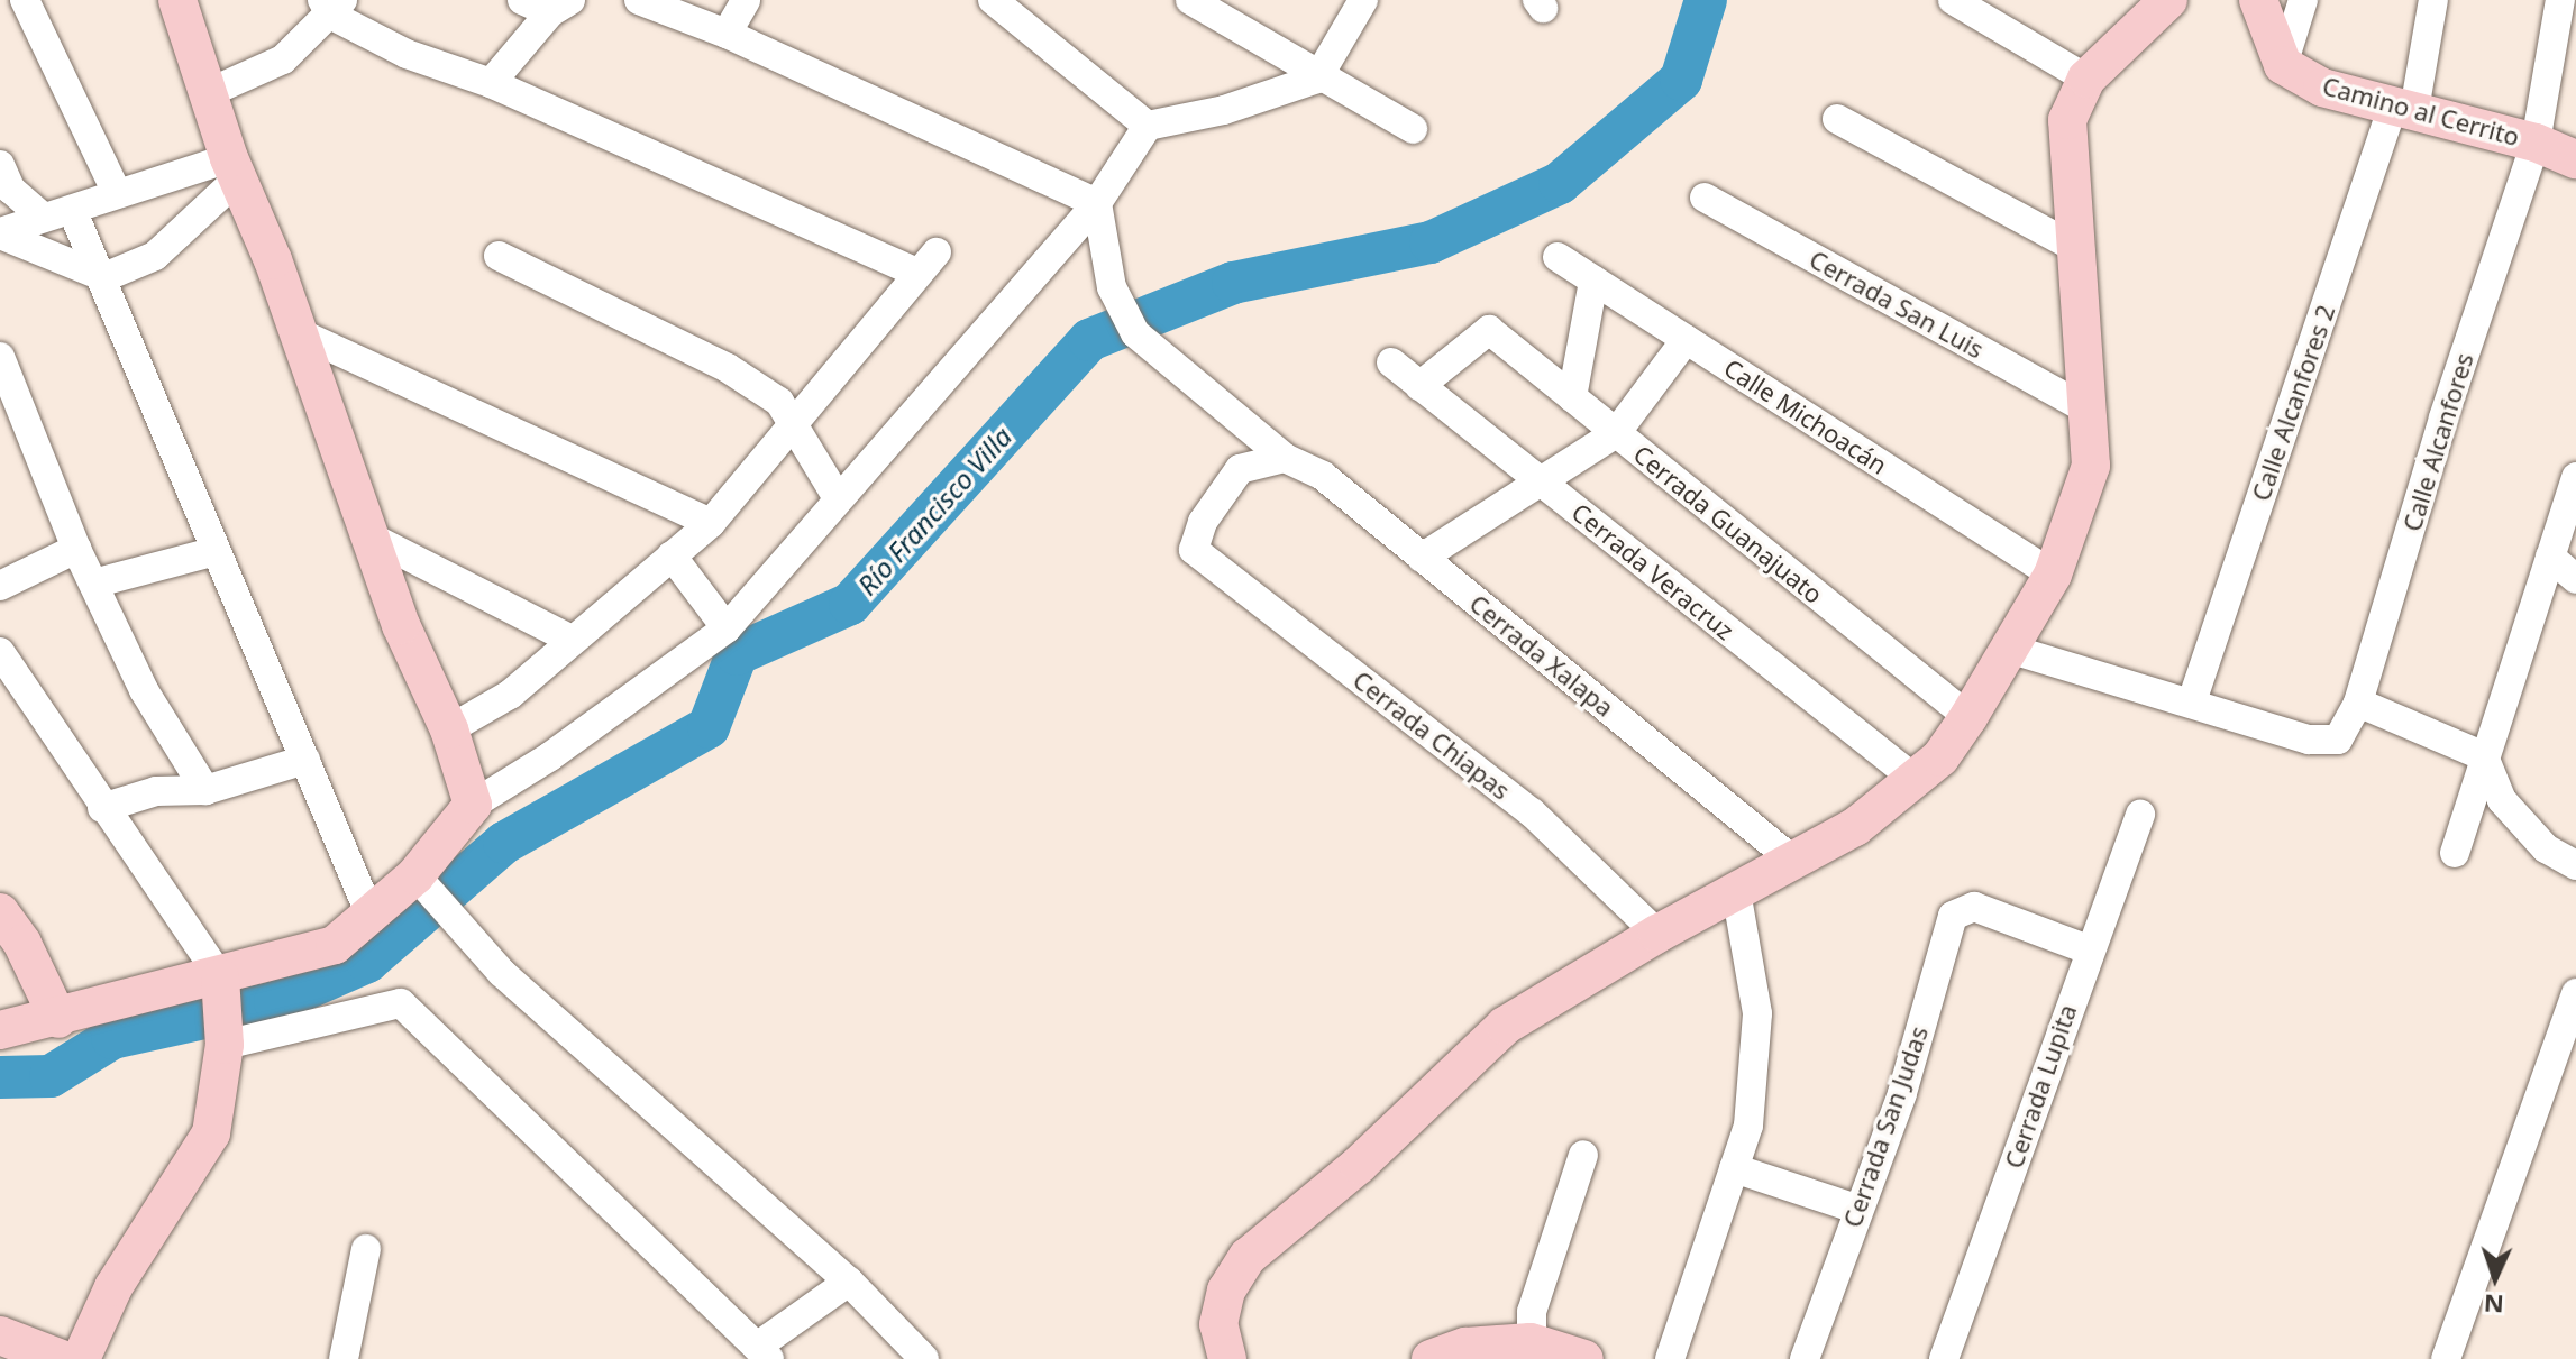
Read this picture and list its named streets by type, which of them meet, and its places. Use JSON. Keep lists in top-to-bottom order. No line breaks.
{"streets":{"main road":["Camino al Cerrito"],"street":["Cerrada San Luis","Calle Alcanfores 2","Calle Michoacán","Calle Alcanfores","Cerrada Guanajuato","Cerrada Veracruz","Cerrada Xalapa","Cerrada Chiapas","Cerrada Lupita","Cerrada San Judas"]},"crossings":[["Camino al Cerrito","Calle Alcanfores 2"],["Camino al Cerrito","Calle Alcanfores"],["Calle Alcanfores 2","Calle Alcanfores"],["Cerrada Guanajuato","Cerrada Veracruz"],["Cerrada Xalapa","Cerrada Chiapas"],["Cerrada Lupita","Cerrada San Judas"]],"water":["Río Francisco Villa"],"north":"bottom"}
